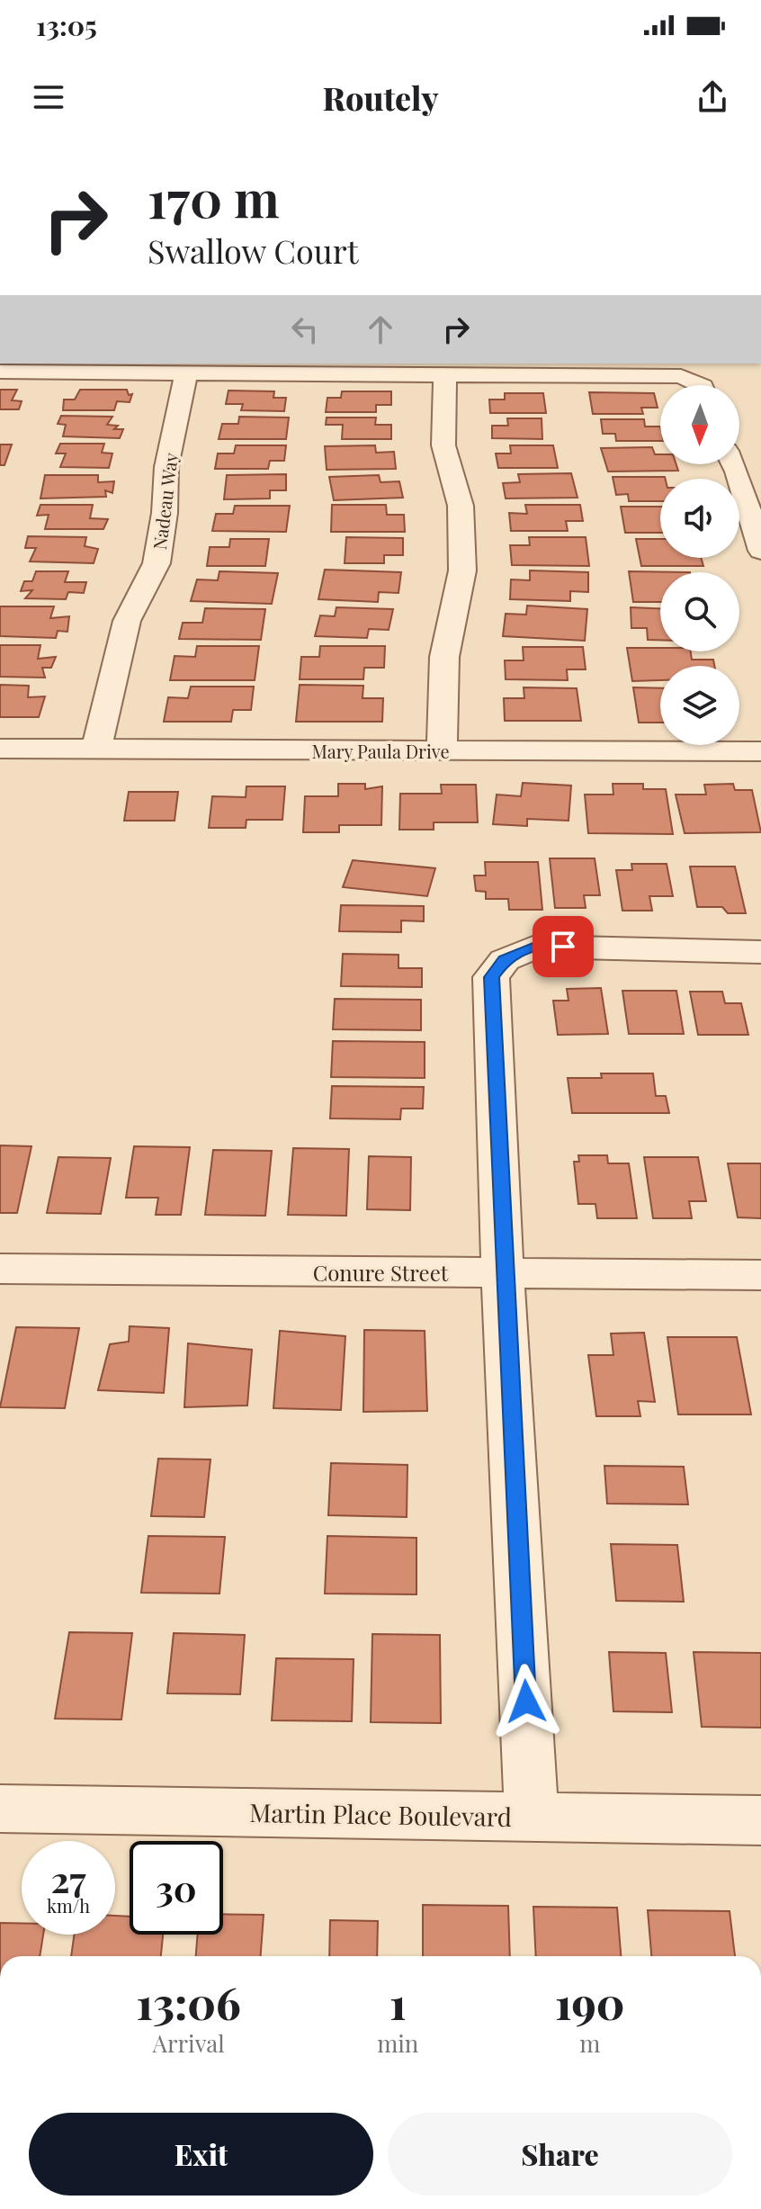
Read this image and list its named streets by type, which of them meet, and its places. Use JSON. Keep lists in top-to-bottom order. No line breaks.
{"streets":{"street":["Nadeau Way","Mary Paula Drive","Conure Street","Martin Place Boulevard"]},"crossings":[["Nadeau Way","Mary Paula Drive"]],"north":"bottom","page":{"status":"13:05","header":"Routely","turn":["170 m","Swallow Court"],"speed":"27 km/h","limit":"30","eta":["13:06","Arrival","1","min","190","m"],"buttons":["Exit","Share"]}}
